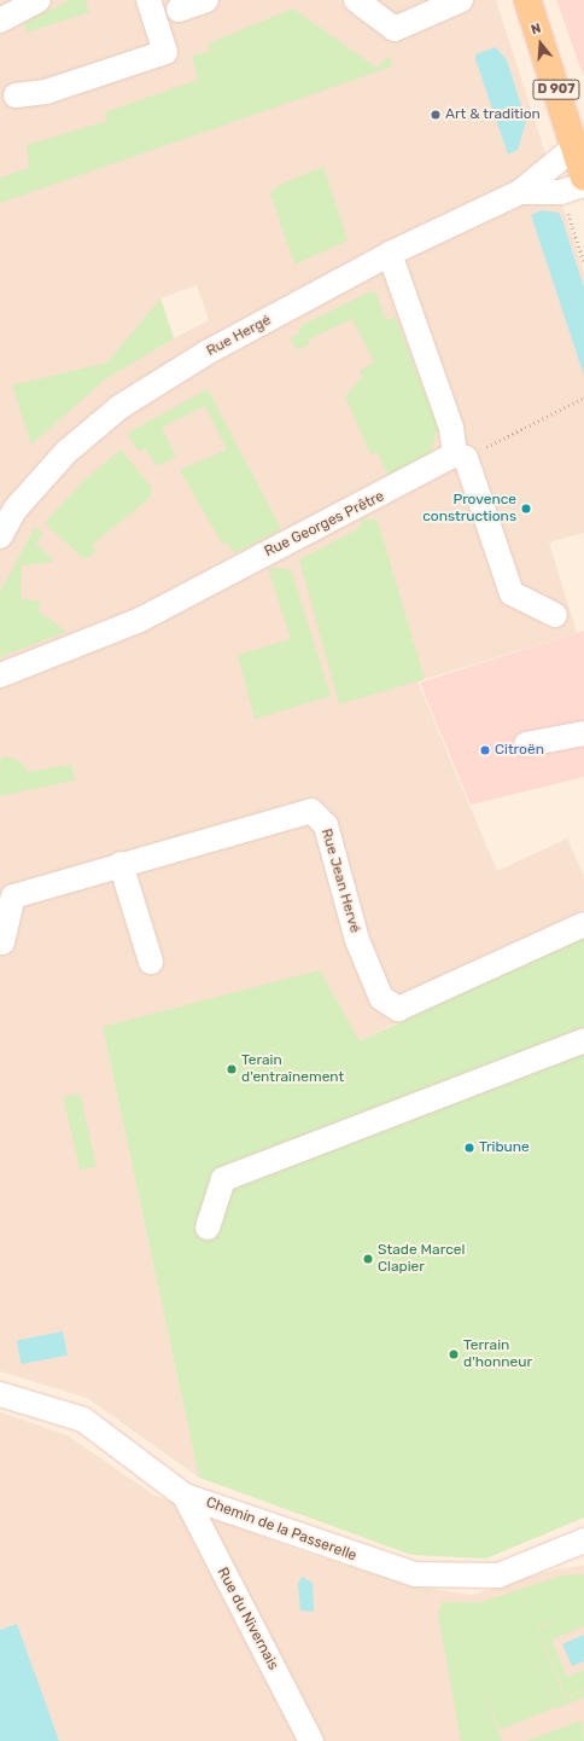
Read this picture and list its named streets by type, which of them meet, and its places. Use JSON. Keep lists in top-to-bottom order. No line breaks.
{"streets":{"main road":["D 907"],"street":["Rue Hergé","Rue Georges Prêtre","Rue Jean Hervé","Chemin de la Passerelle","Rue du Nivernais"]},"crossings":[["D 907","Rue Hergé"],["Chemin de la Passerelle","Rue du Nivernais"]],"places":["Art & tradition","Provence constructions","Citroën","Terain d'entraînement","Tribune","Stade Marcel Clapier","Terrain d'honneur"],"north":"top"}
